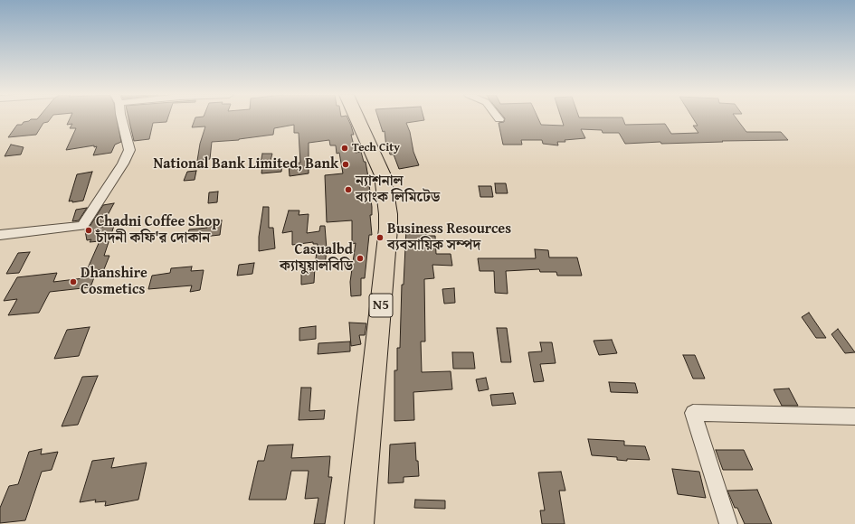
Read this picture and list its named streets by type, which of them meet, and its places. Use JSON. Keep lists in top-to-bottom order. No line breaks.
{"streets":{"highway":["N5"]},"places":["Tech City","National Bank Limited, Bank","ন্যাশনাল ব্যাংক লিমিটেড","Chadni Coffee Shop চাঁদনী কফি'র দোকান","Business Resources ব্যবসায়িক সম্পদ","Casualbd ক্যাযুয়ালবিডি","Dhanshire Cosmetics"]}
